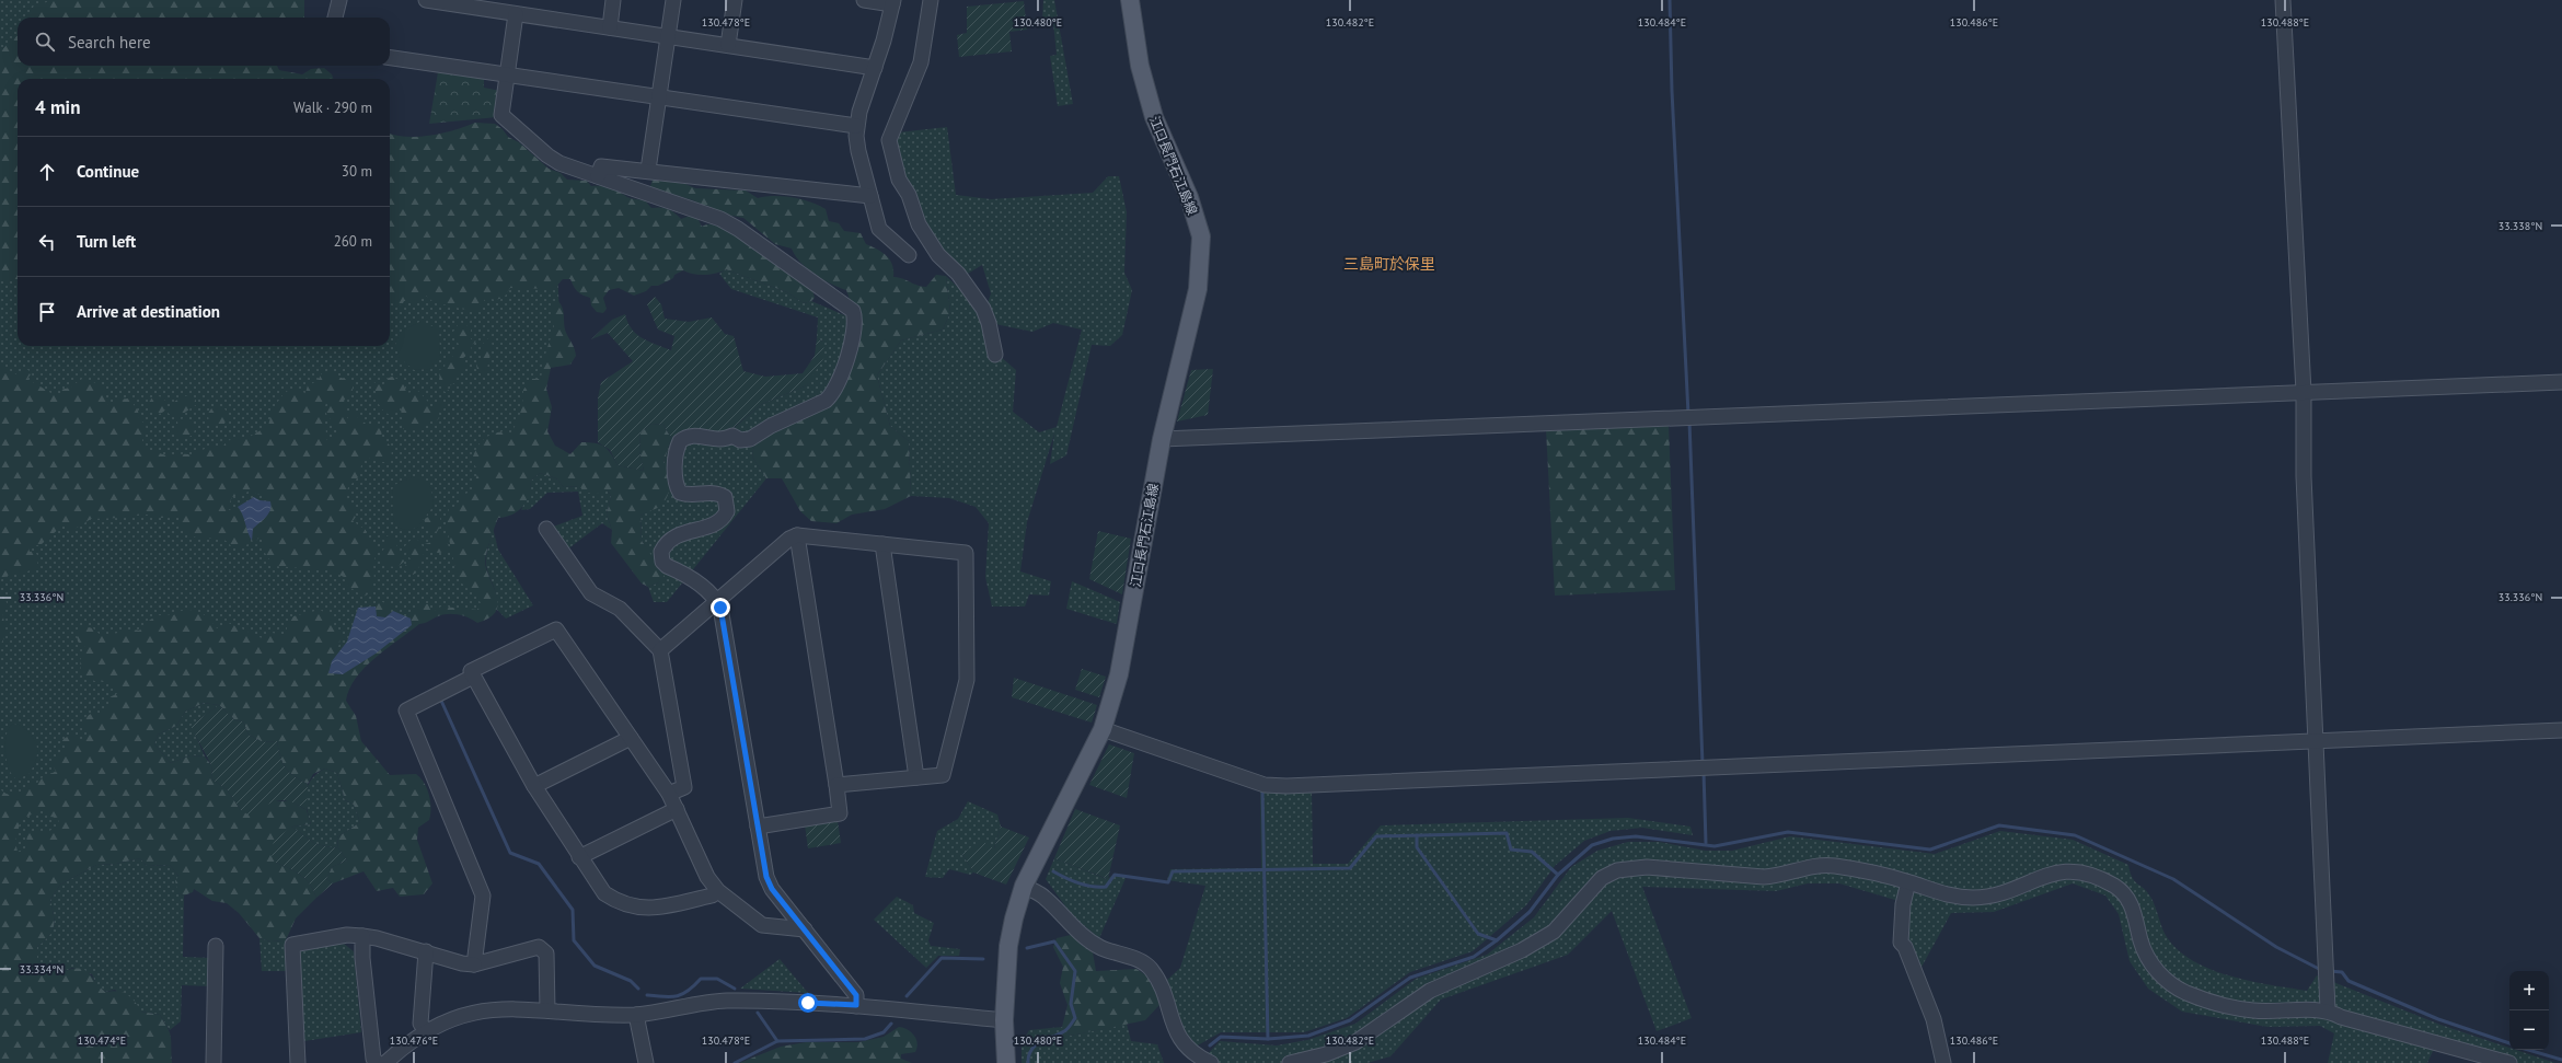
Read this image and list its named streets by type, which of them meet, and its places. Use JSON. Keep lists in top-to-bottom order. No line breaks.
{"streets":{"main road":["江口長門石江島線"]},"districts":["三島町於保里"],"page":{"search":"Search here","heading":["4 min","Walk · 290 m"],"list":[["Continue","30 m"],["Turn left","260 m"],"Arrive at destination"],"map_buttons":["+","−"]},"coordinates":["130.478°E","130.480°E","130.482°E","130.484°E","130.486°E","130.488°E","33.338°N","33.336°N","33.334°N","130.474°E","130.476°E"]}
